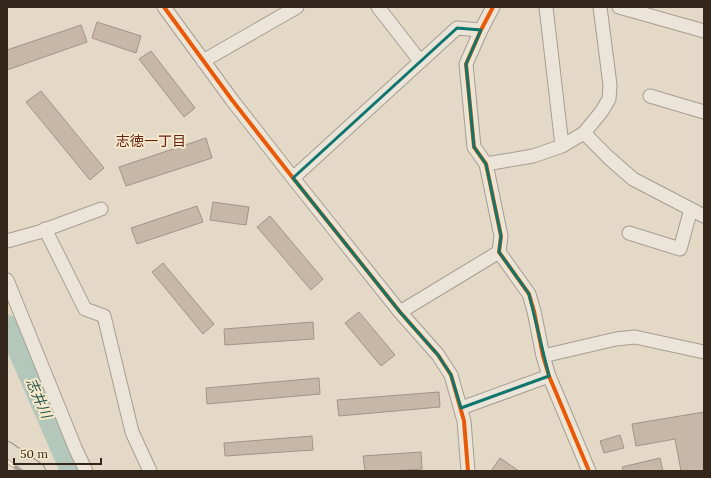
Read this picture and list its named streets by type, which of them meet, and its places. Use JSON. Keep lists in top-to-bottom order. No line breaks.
{"districts":["志徳一丁目"],"water":["志井川"],"scale_bar":"50 m"}
